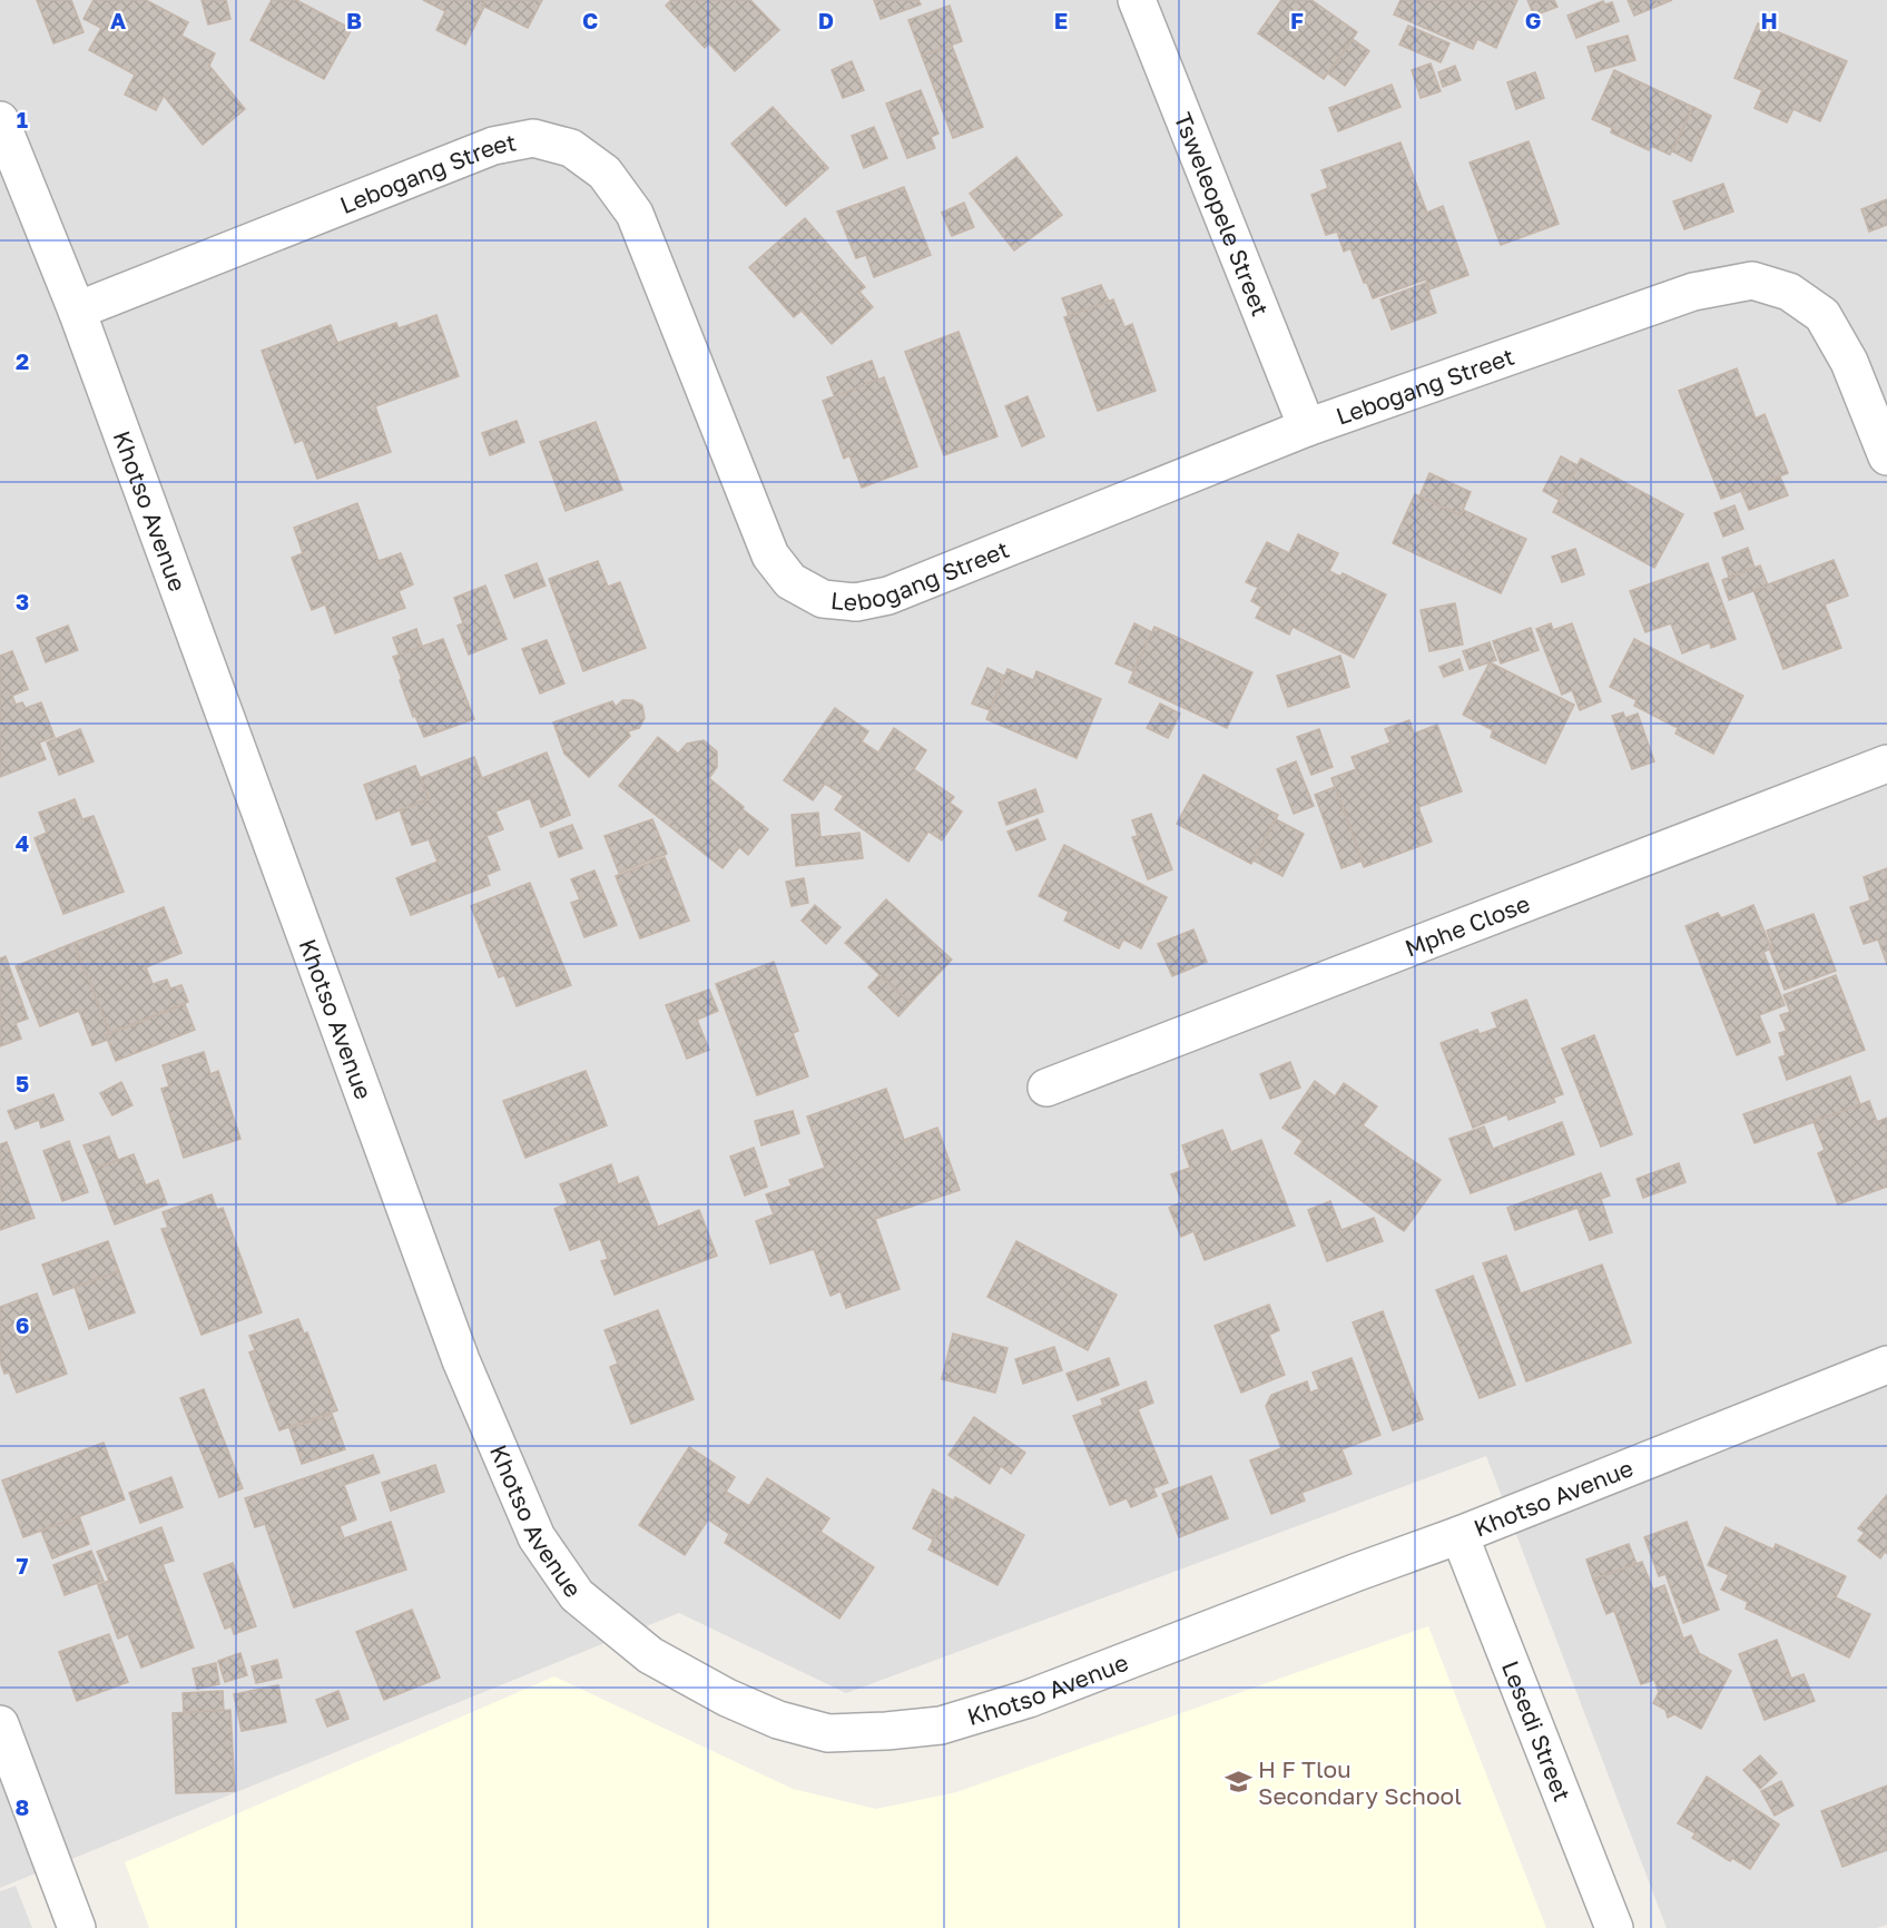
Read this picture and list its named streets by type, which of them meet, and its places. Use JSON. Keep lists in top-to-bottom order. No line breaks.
{"streets":{"street":["Lebogang Street","Tsweleopele Street","Khotso Avenue","Mphe Close","Lesedi Street"]},"crossings":[["Lebogang Street","Tsweleopele Street"],["Lebogang Street","Khotso Avenue"],["Khotso Avenue","Lesedi Street"]],"places":{"school or university":["H F Tlou Secondary School"]},"grid":{"columns":["A","B","C","D","E","F","G","H"],"rows":["1","2","3","4","5","6","7","8"]}}
